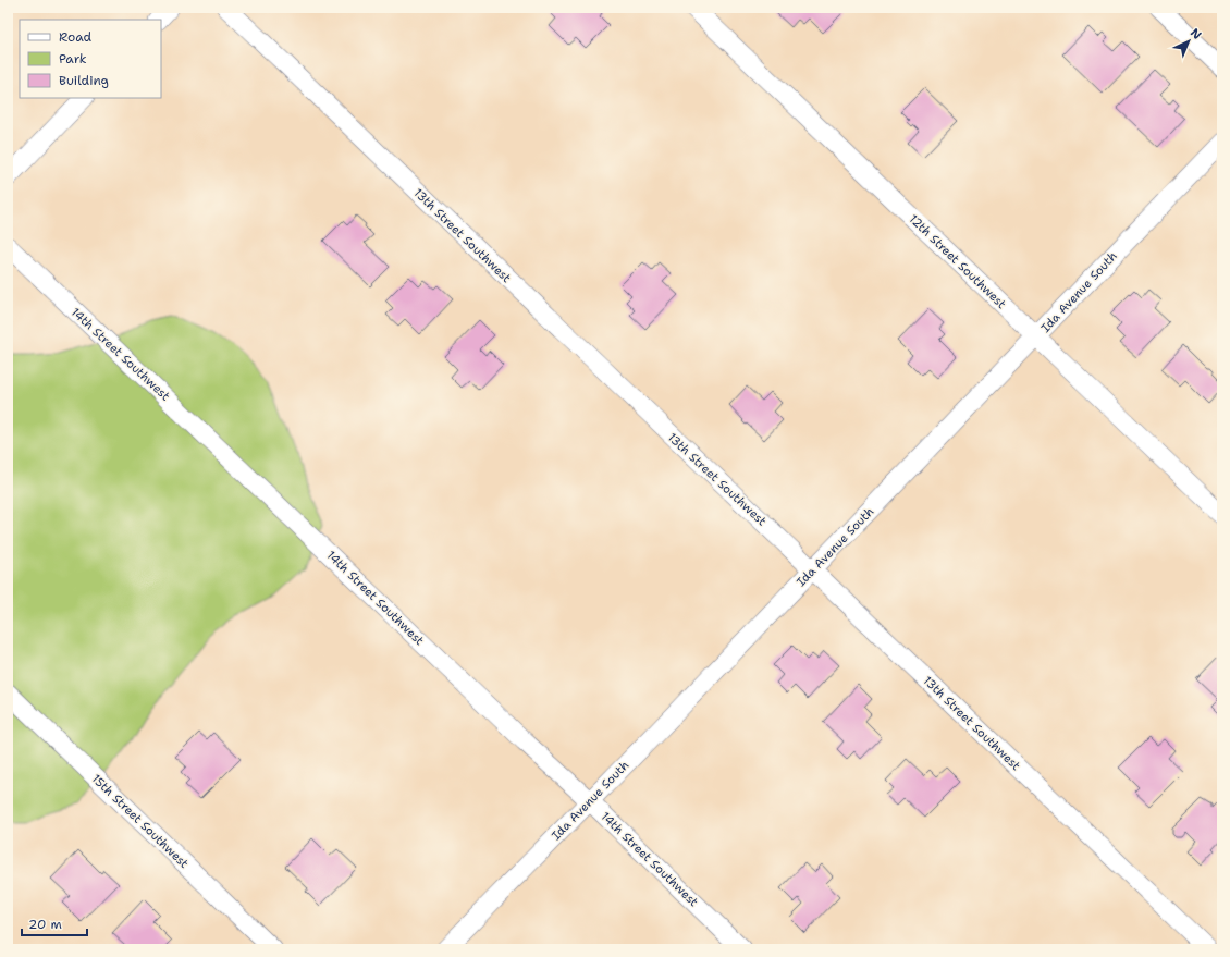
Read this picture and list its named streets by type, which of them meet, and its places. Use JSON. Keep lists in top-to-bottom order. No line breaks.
{"streets":{"street":["13th Street Southwest","12th Street Southwest","Ida Avenue South","14th Street Southwest","15th Street Southwest"]},"crossings":[["13th Street Southwest","Ida Avenue South"],["12th Street Southwest","Ida Avenue South"],["Ida Avenue South","14th Street Southwest"]],"legend":["Road","Park","Building"],"scale_bar":"20 m","north":"top right"}
